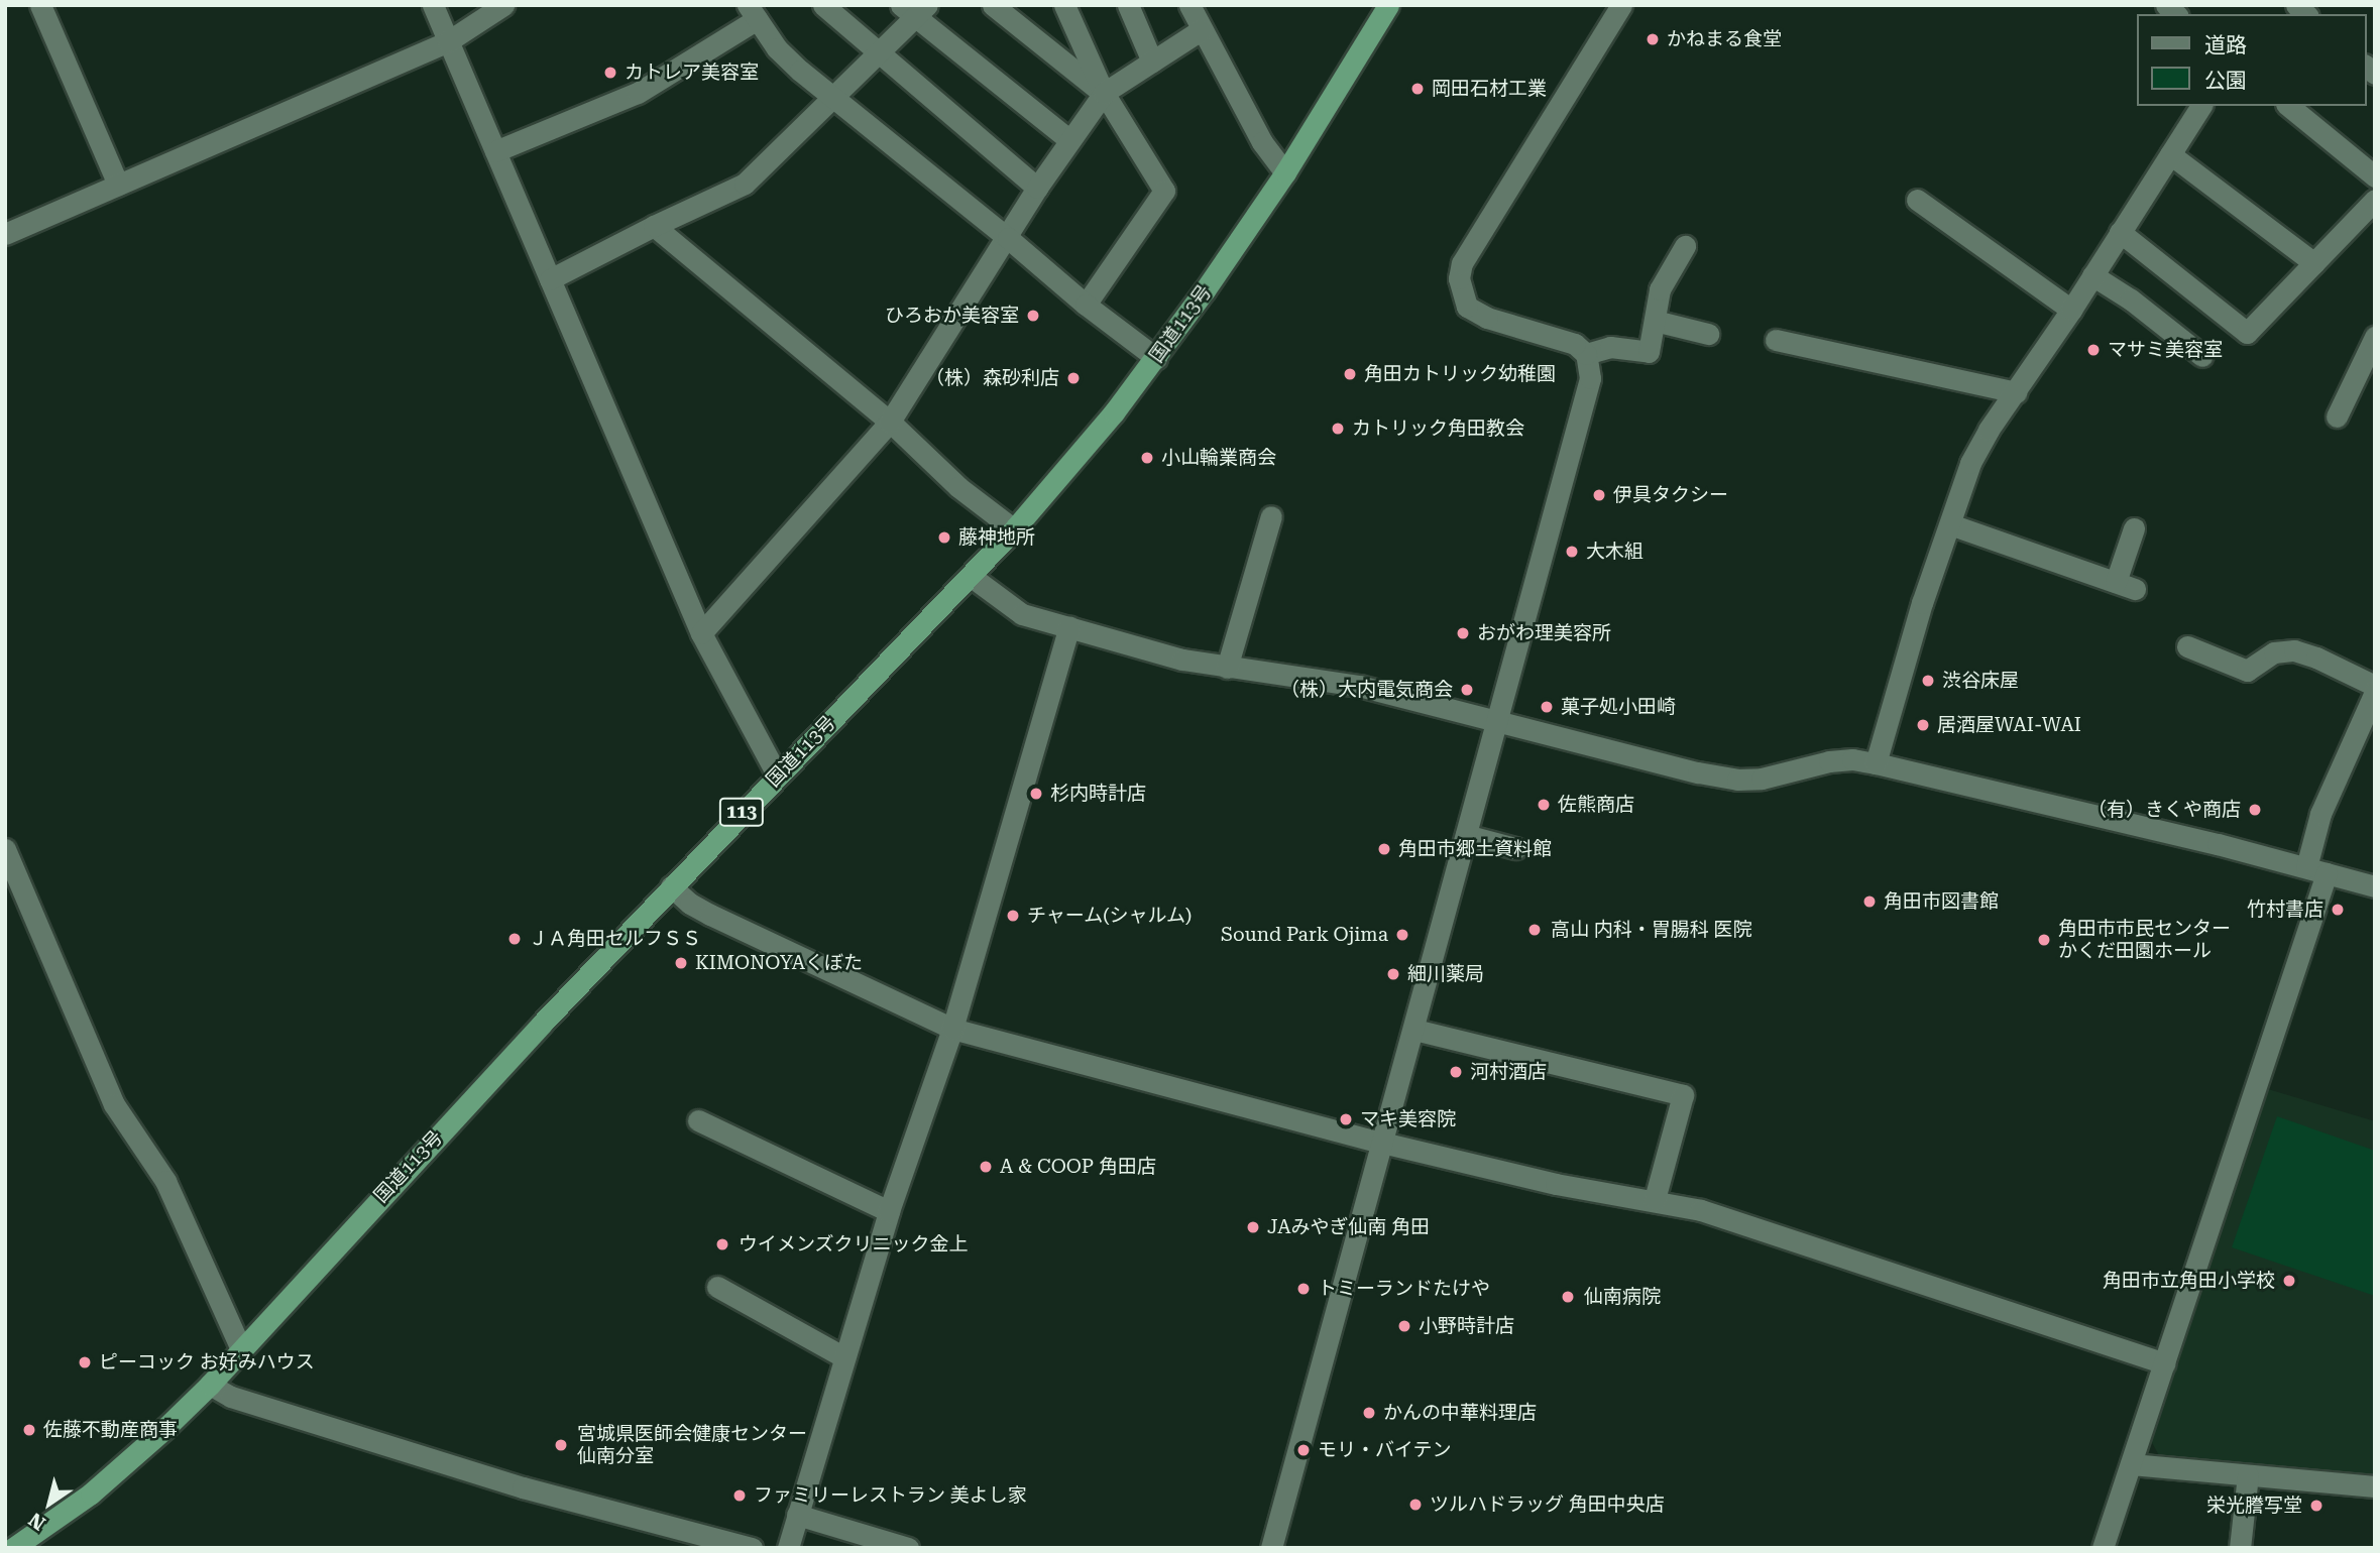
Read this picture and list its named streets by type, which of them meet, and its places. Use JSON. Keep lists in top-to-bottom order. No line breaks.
{"streets":{"highway":["国道113号","113"]},"places":["かねまる食堂","カトレア美容室","岡田石材工業","ひろおか美容室","マサミ美容室","角田カトリック幼稚園","（株）森砂利店","カトリック角田教会","小山輪業商会","伊具タクシー","藤神地所","大木組","おがわ理美容所","渋谷床屋","（株）大内電気商会","菓子処小田崎","居酒屋WAI-WAI","杉内時計店","佐熊商店","（有）きくや商店","角田市郷土資料館","角田市図書館","竹村書店","チャーム(シャルム)","高山 内科・胃腸科 医院","Sound Park Ojima","ＪＡ角田セルフＳＳ","角田市市民センター かくだ田園ホール","KIMONOYAくぼた","細川薬局","河村酒店","マキ美容院","A & COOP 角田店","JAみやぎ仙南 角田","ウイメンズクリニック金上","角田市立角田小学校","トミーランドたけや","仙南病院","小野時計店","ピーコック お好みハウス","かんの中華料理店","佐藤不動産商事","宮城県医師会健康センター 仙南分室","モリ・バイテン","ファミリーレストラン 美よし家","ツルハドラッグ 角田中央店","栄光謄写堂"],"legend":["道路","公園"],"north":"bottom left"}
